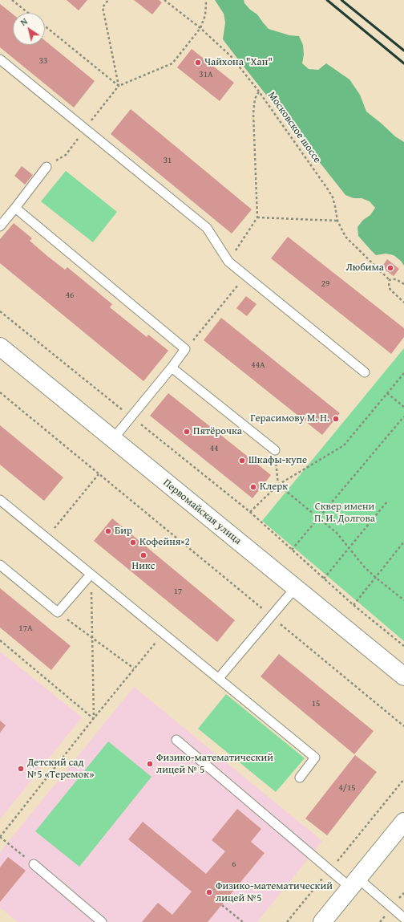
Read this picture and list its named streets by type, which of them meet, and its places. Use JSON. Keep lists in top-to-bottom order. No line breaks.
{"streets":{"main road":["Первомайская улица"],"path":["Московское шоссе"]},"parks":["Сквер имени П. И. Долгова"],"places":["Чайхона \"Хан\"","Любима","Герасимову М. Н.","Пятёрочка","Шкафы-купе","Клерк","Бир","Кофейня×2","Никс","Физико-математический лицей № 5","Детский сад №5 «Теремок»","Физико-математический лицей №5"],"house_numbers":["33","31А","31","29","46","44А","44","17","17А","15","4/15","6"],"north":"top left"}
